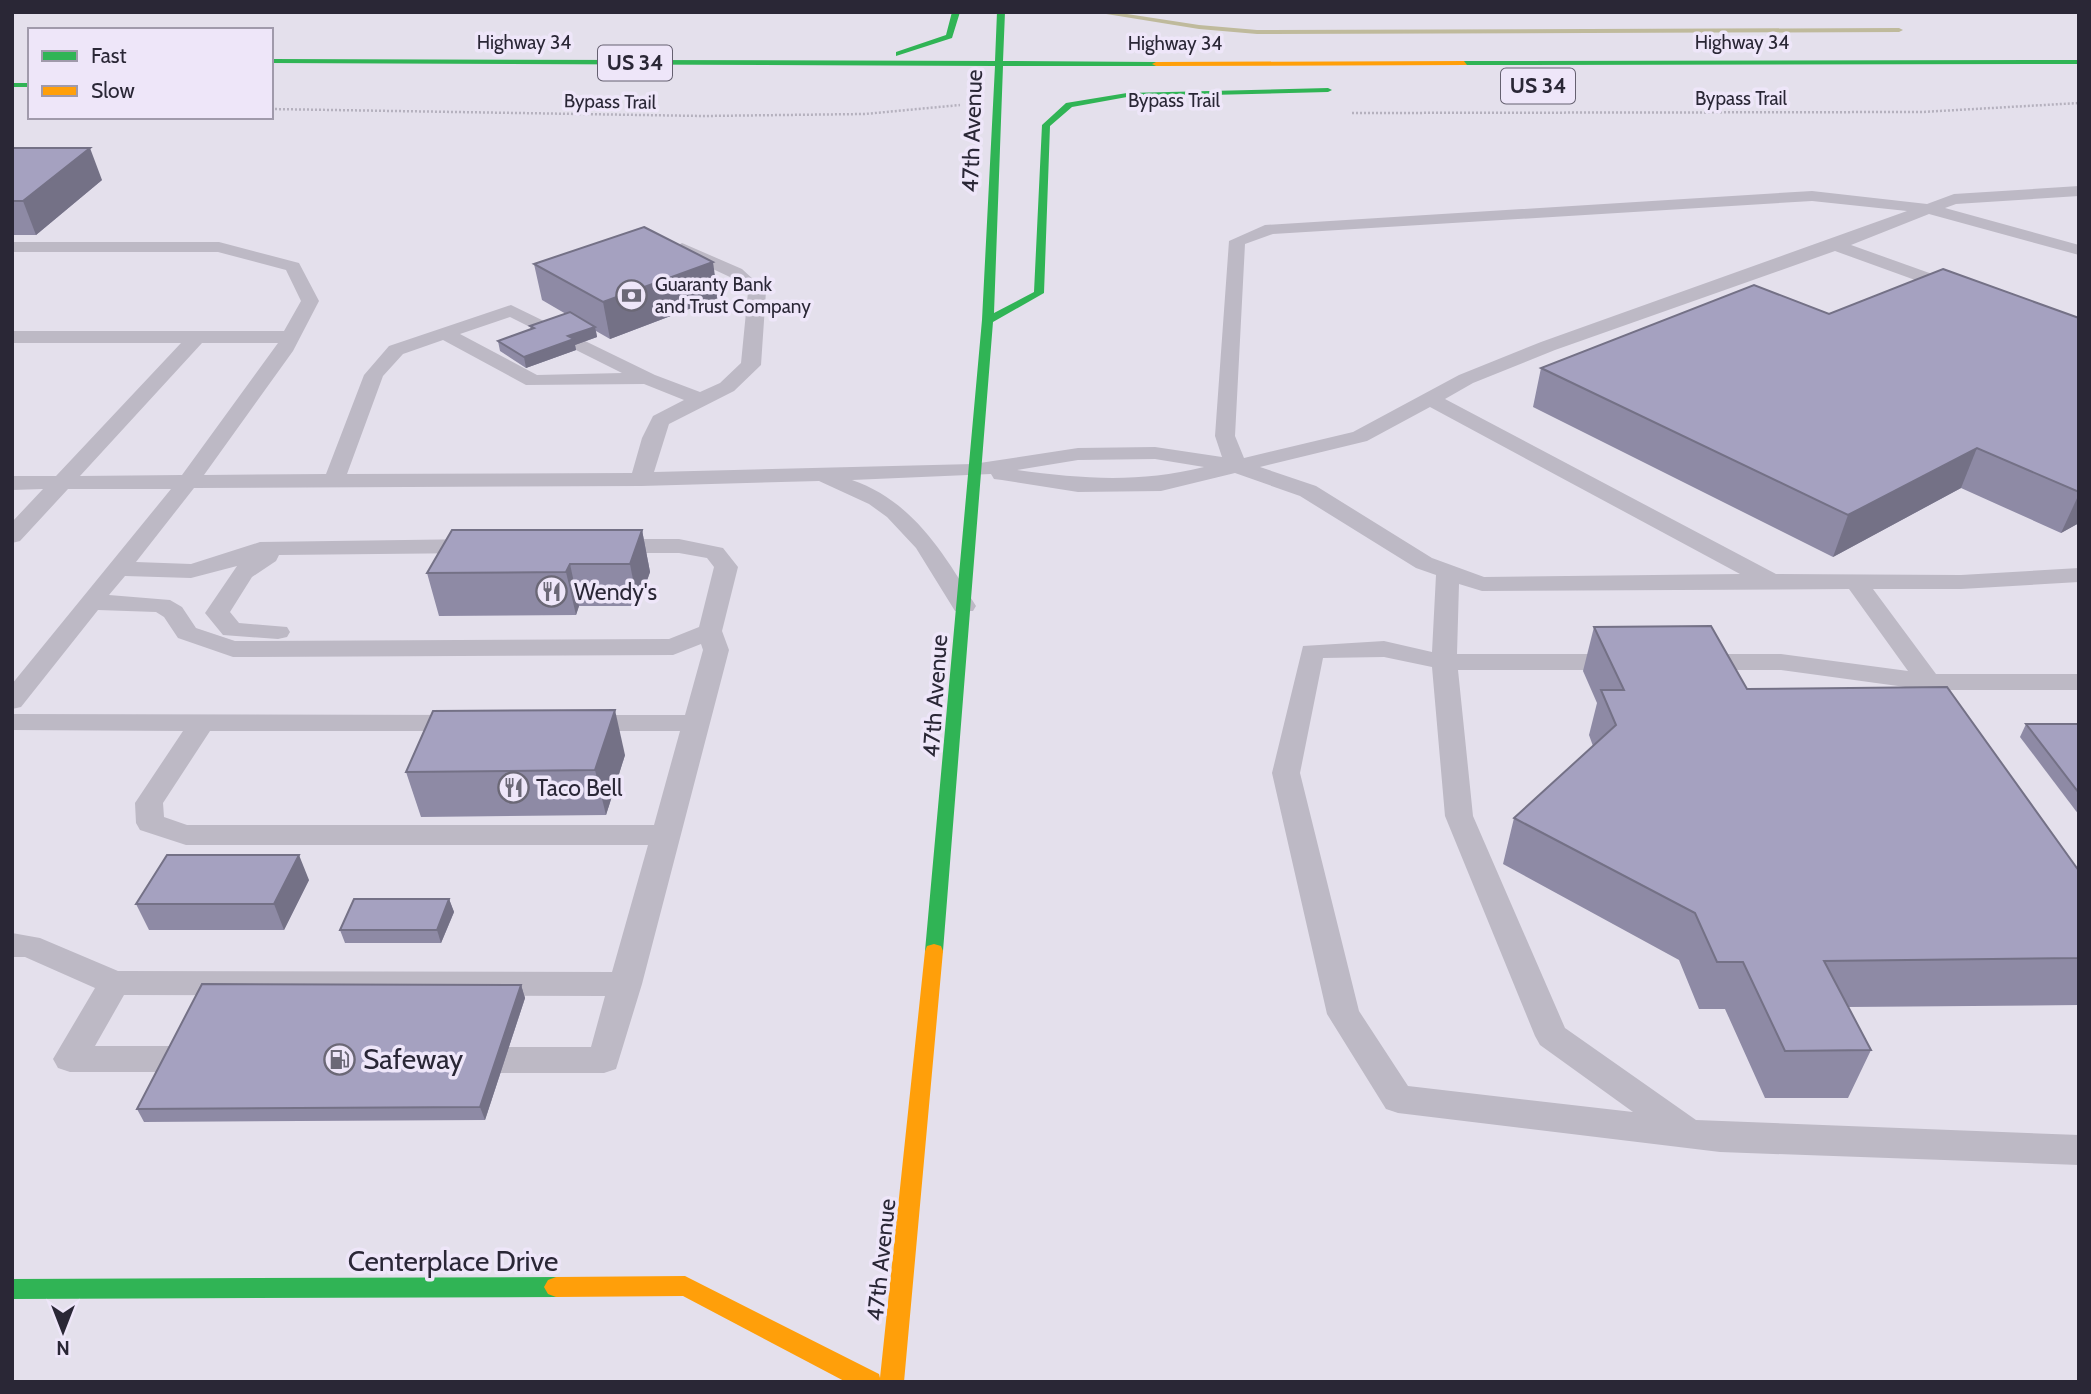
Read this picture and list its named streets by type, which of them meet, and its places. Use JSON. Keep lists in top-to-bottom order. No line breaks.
{"streets":{"main road":["Highway 34","US 34","47th Avenue","Centerplace Drive"],"path":["Bypass Trail"]},"crossings":[["Highway 34","47th Avenue"],["Bypass Trail","47th Avenue"]],"places":{"bank":["Guaranty Bank and Trust Company"],"restaurant":["Wendy's","Taco Bell"],"fuel station":["Safeway"]},"legend":["Fast","Slow"],"north":"bottom"}
